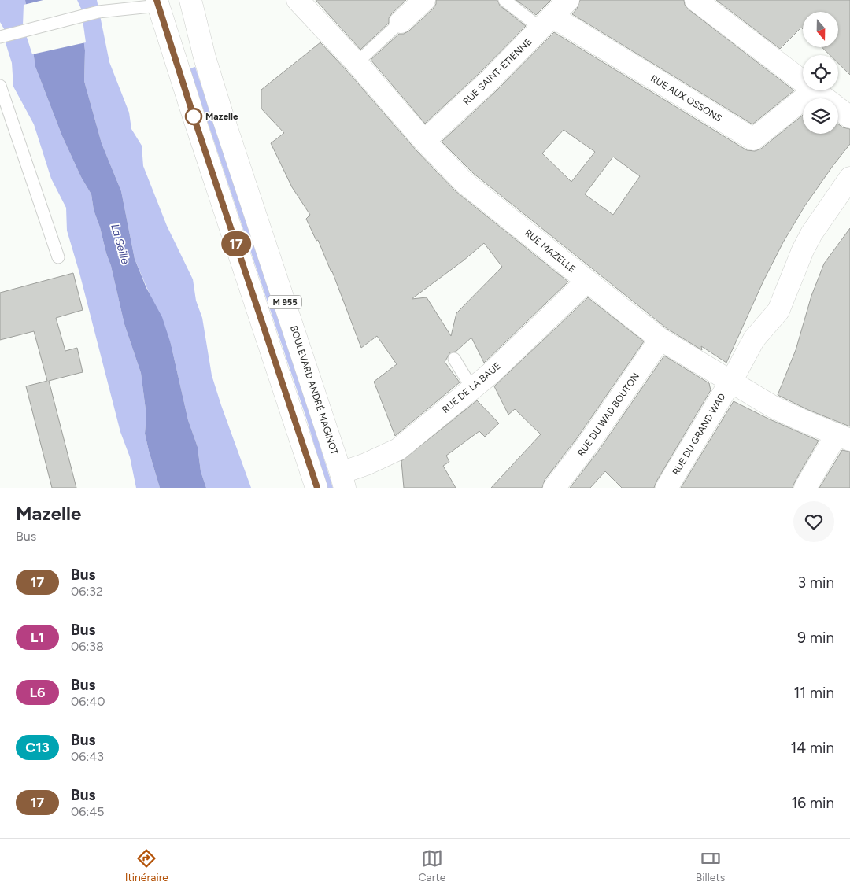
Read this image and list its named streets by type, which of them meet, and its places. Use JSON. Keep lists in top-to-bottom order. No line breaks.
{"streets":{"street":["RUE SAINT-ÉTIENNE","RUE AUX OSSONS","RUE MAZELLE","M 955","RUE DE LA BAUE","BOULEVARD ANDRÉ MAGINOT","RUE DU WAD BOUTON","RUE DU GRAND WAD"]},"crossings":[["RUE SAINT-ÉTIENNE","RUE AUX OSSONS"],["RUE SAINT-ÉTIENNE","RUE MAZELLE"],["RUE MAZELLE","RUE DE LA BAUE"],["RUE MAZELLE","RUE DU WAD BOUTON"],["RUE MAZELLE","RUE DU GRAND WAD"],["RUE DE LA BAUE","BOULEVARD ANDRÉ MAGINOT"]],"water":["La Seille"],"places":["Mazelle"],"lines":["bus line 17"],"north":"bottom","page":{"on_map":"17","heading":["Mazelle","Bus"],"list":[{"mark":"17","name":"Bus","note":"06:32","value":"3 min"},{"mark":"L1","name":"Bus","note":"06:38","value":"9 min"},{"mark":"L6","name":"Bus","note":"06:40","value":"11 min"},{"mark":"C13","name":"Bus","note":"06:43","value":"14 min"},{"mark":"17","name":"Bus","note":"06:45","value":"16 min"}],"tabs":["Itinéraire","Carte","Billets"]}}
